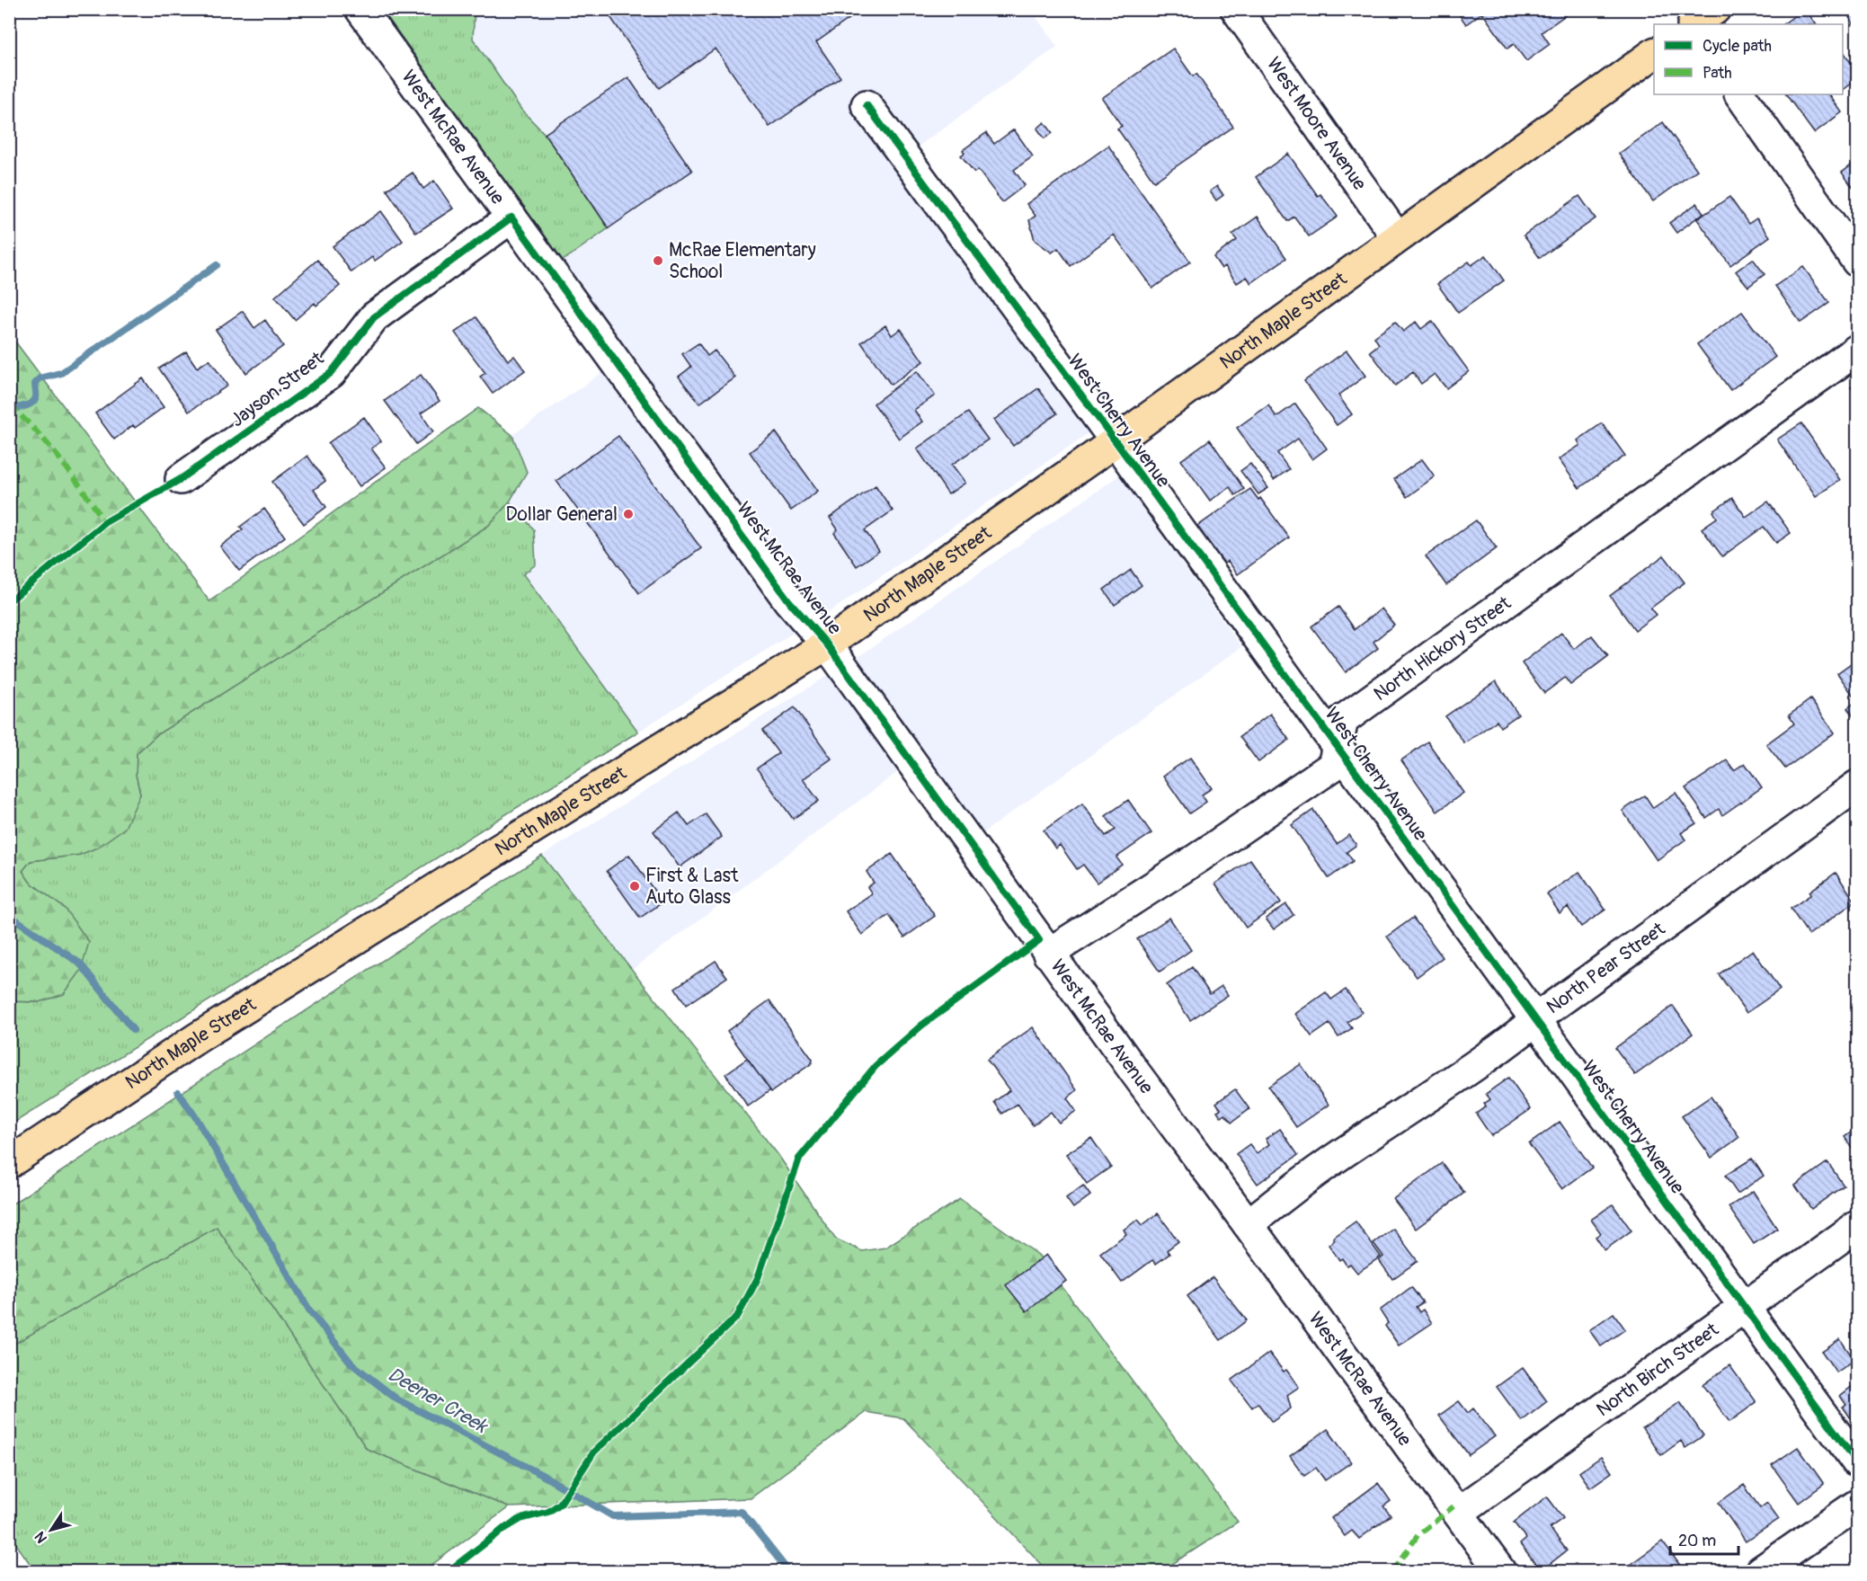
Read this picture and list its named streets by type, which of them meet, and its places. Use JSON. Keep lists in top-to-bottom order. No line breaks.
{"streets":{"main road":["North Maple Street"],"street":["West Moore Avenue","West McRae Avenue","Jayson Street","West Cherry Avenue","North Hickory Street","North Pear Street","North Birch Street"]},"crossings":[["West Moore Avenue","North Maple Street"],["West McRae Avenue","North Maple Street"],["West McRae Avenue","Jayson Street"],["West McRae Avenue","North Hickory Street"],["West McRae Avenue","North Pear Street"],["West McRae Avenue","North Birch Street"],["North Maple Street","West Cherry Avenue"],["West Cherry Avenue","North Hickory Street"],["West Cherry Avenue","North Pear Street"],["West Cherry Avenue","North Birch Street"]],"water":["Deener Creek"],"places":["McRae Elementary School","Dollar General","First & Last Auto Glass"],"legend":["Cycle path","Path"],"scale_bar":"20 m","north":"bottom left"}
